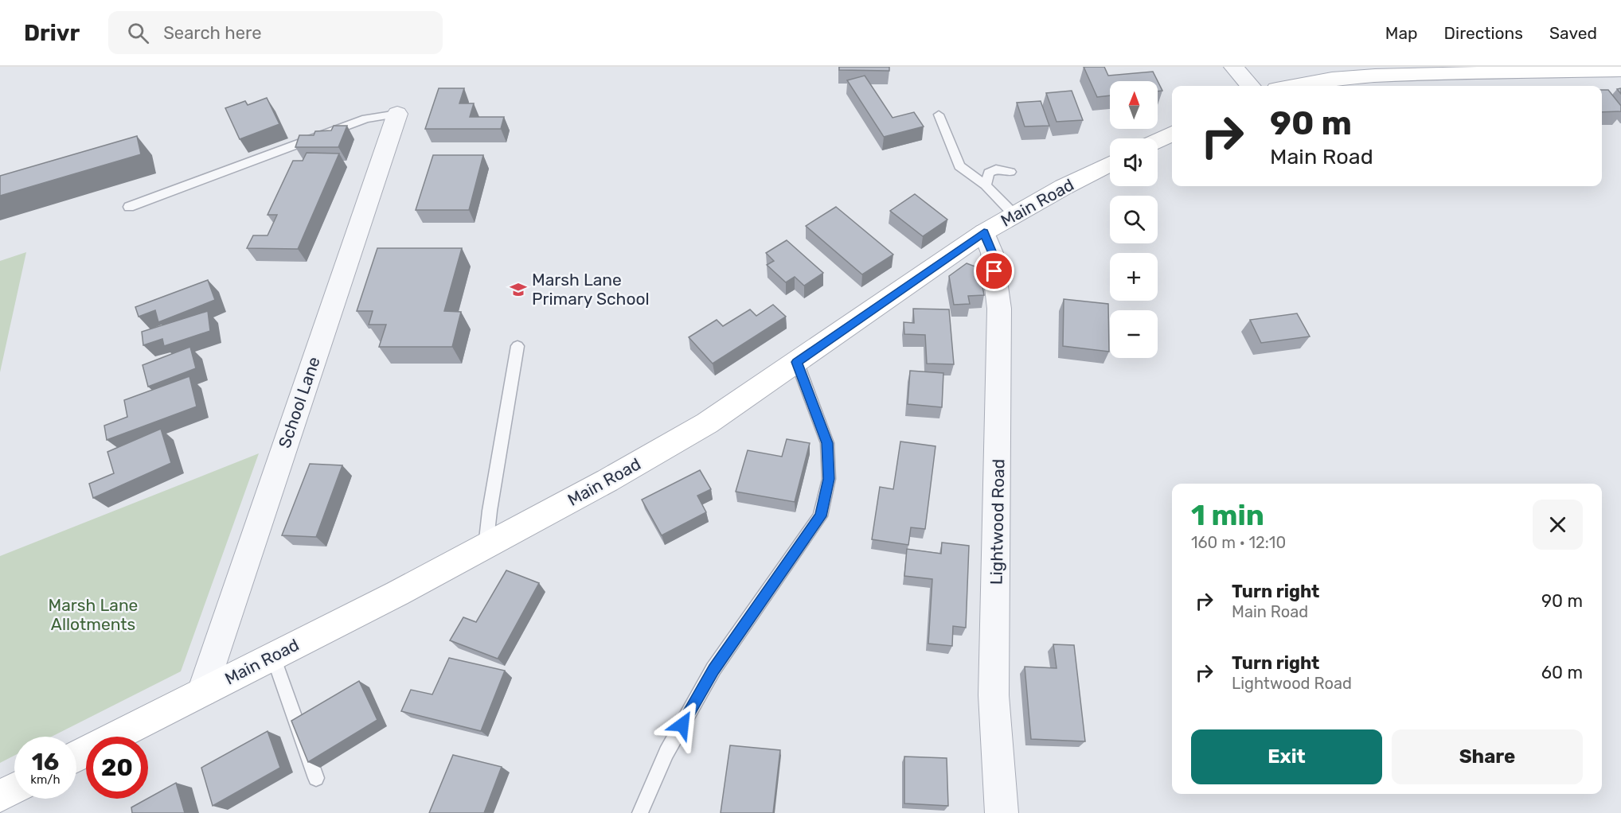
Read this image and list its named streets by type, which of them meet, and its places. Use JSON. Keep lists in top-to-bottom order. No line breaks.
{"streets":{"main road":["Main Road"],"street":["School Lane","Lightwood Road"]},"crossings":[["Main Road","School Lane"],["Main Road","Lightwood Road"]],"parks":["Marsh Lane Allotments"],"places":{"school or university":["Marsh Lane Primary School"]},"north":"top","page":{"header":"Drivr","search":"Search here","nav":["Map","Directions","Saved"],"map_buttons":["+","−"],"turn":["90 m","Main Road"],"heading":["1 min","160 m · 12:10"],"list":[{"name":"Turn right","note":"Main Road","value":"90 m"},{"name":"Turn right","note":"Lightwood Road","value":"60 m"}],"buttons":["Exit","Share"],"speed":"16 km/h","limit":"20"}}
